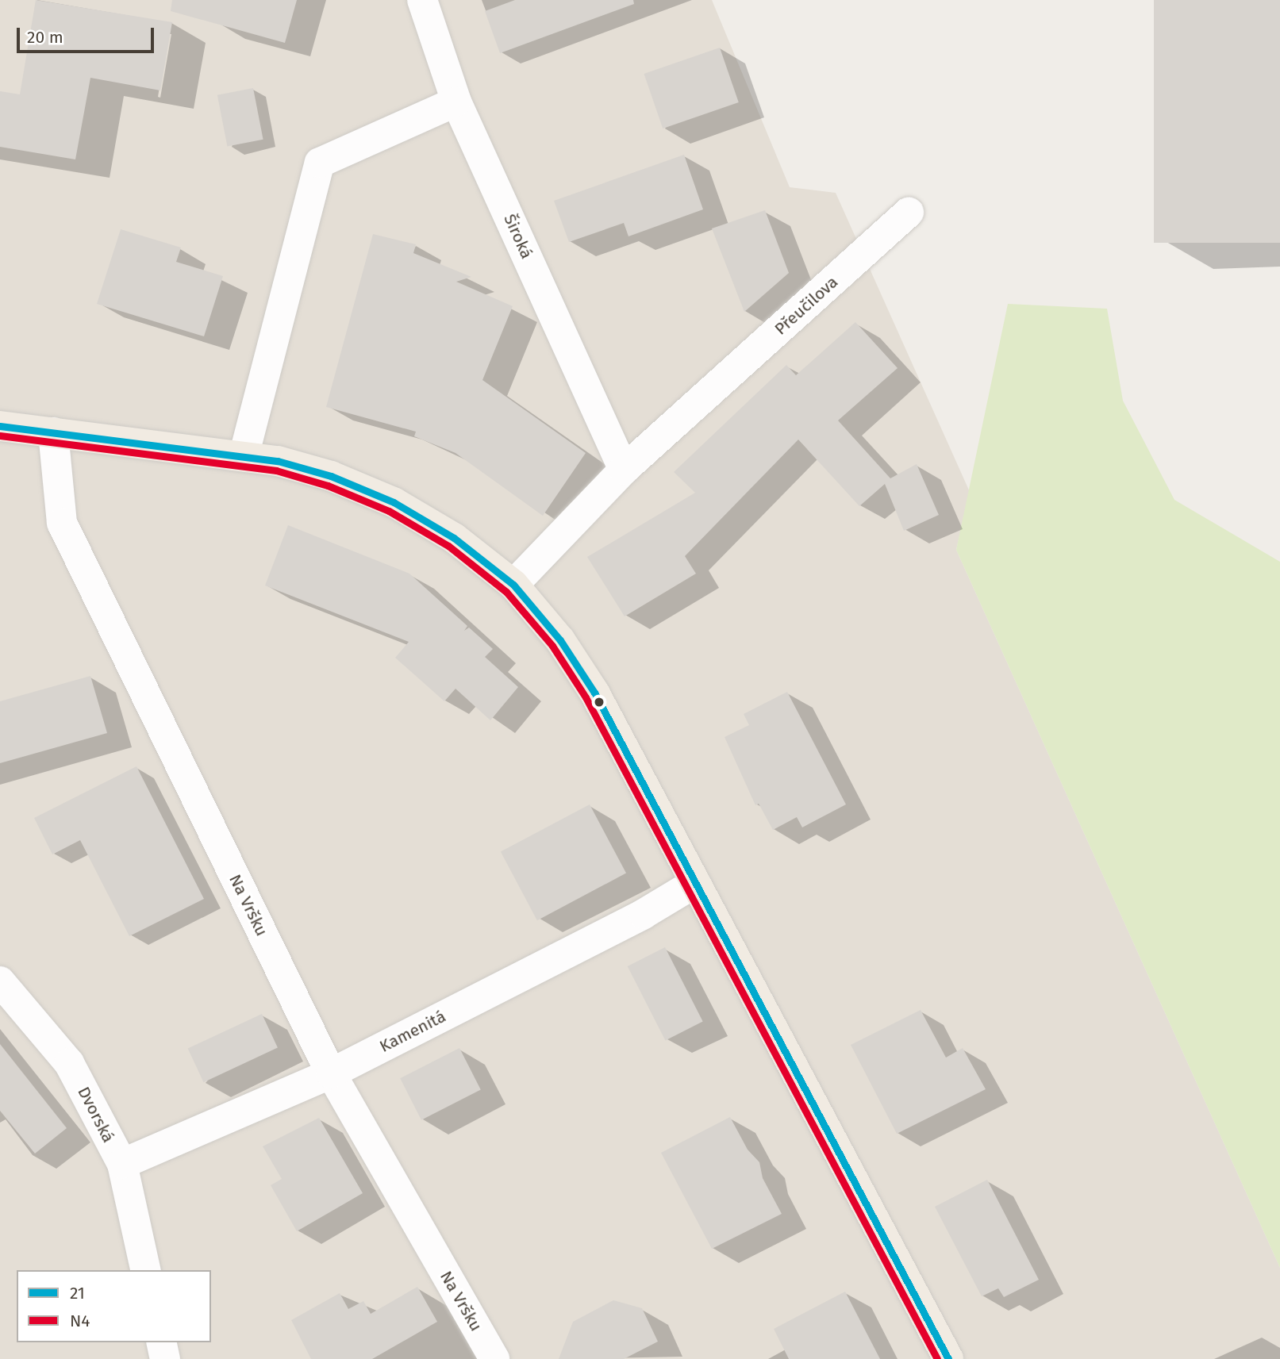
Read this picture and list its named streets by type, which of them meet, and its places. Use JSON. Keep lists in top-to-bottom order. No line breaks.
{"streets":{"street":["Široká","Přeučilova","Na Vršku","Kamenitá","Dvorská"]},"crossings":[["Široká","Přeučilova"],["Na Vršku","Kamenitá"],["Kamenitá","Dvorská"]],"lines":["transit line 21","transit line N4"],"legend":["21","N4"],"scale_bar":"20 m"}
